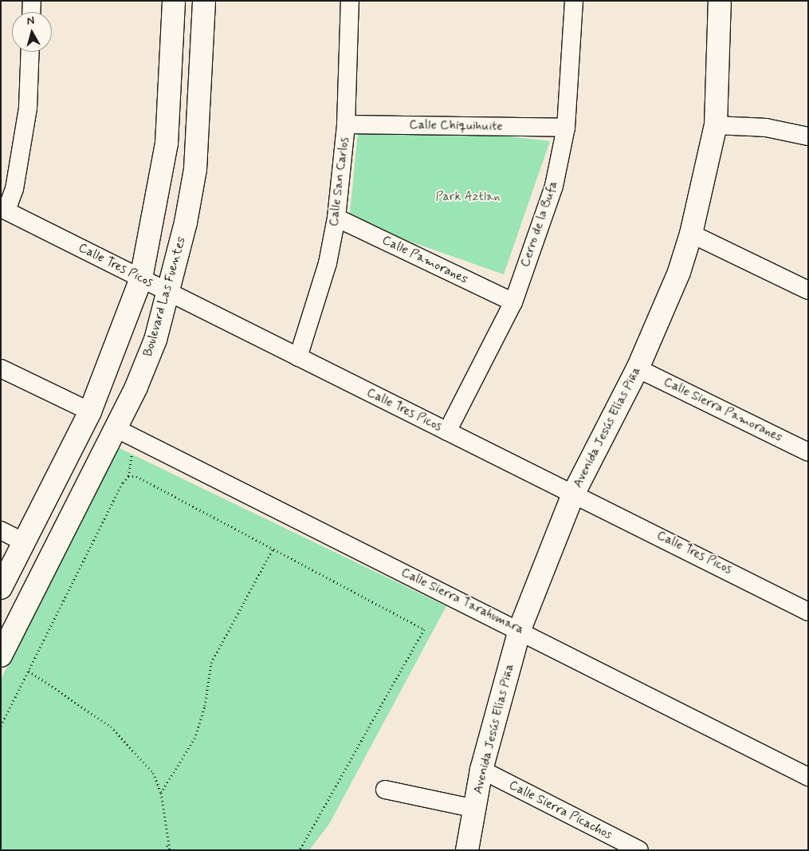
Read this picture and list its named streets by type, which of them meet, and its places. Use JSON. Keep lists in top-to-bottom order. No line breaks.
{"streets":{"main road":["Boulevard Las Fuentes","Avenida Jesús Elías Piña"],"street":["Calle Chiquihuite","Calle San Carlos","Cerro de la Bufa","Calle Pamoranes","Calle Tres Picos","Calle Sierra Pamoranes","Calle Sierra Tarahumara","Calle Sierra Picachos"]},"crossings":[["Calle Chiquihuite","Calle San Carlos"],["Calle Chiquihuite","Cerro de la Bufa"],["Calle San Carlos","Calle Pamoranes"],["Calle San Carlos","Calle Tres Picos"],["Cerro de la Bufa","Calle Pamoranes"],["Cerro de la Bufa","Calle Tres Picos"],["Calle Tres Picos","Boulevard Las Fuentes"],["Calle Tres Picos","Avenida Jesús Elías Piña"],["Boulevard Las Fuentes","Calle Sierra Tarahumara"],["Calle Sierra Pamoranes","Avenida Jesús Elías Piña"],["Avenida Jesús Elías Piña","Calle Sierra Tarahumara"],["Avenida Jesús Elías Piña","Calle Sierra Picachos"]],"parks":["Park Aztlan"],"north":"top"}
